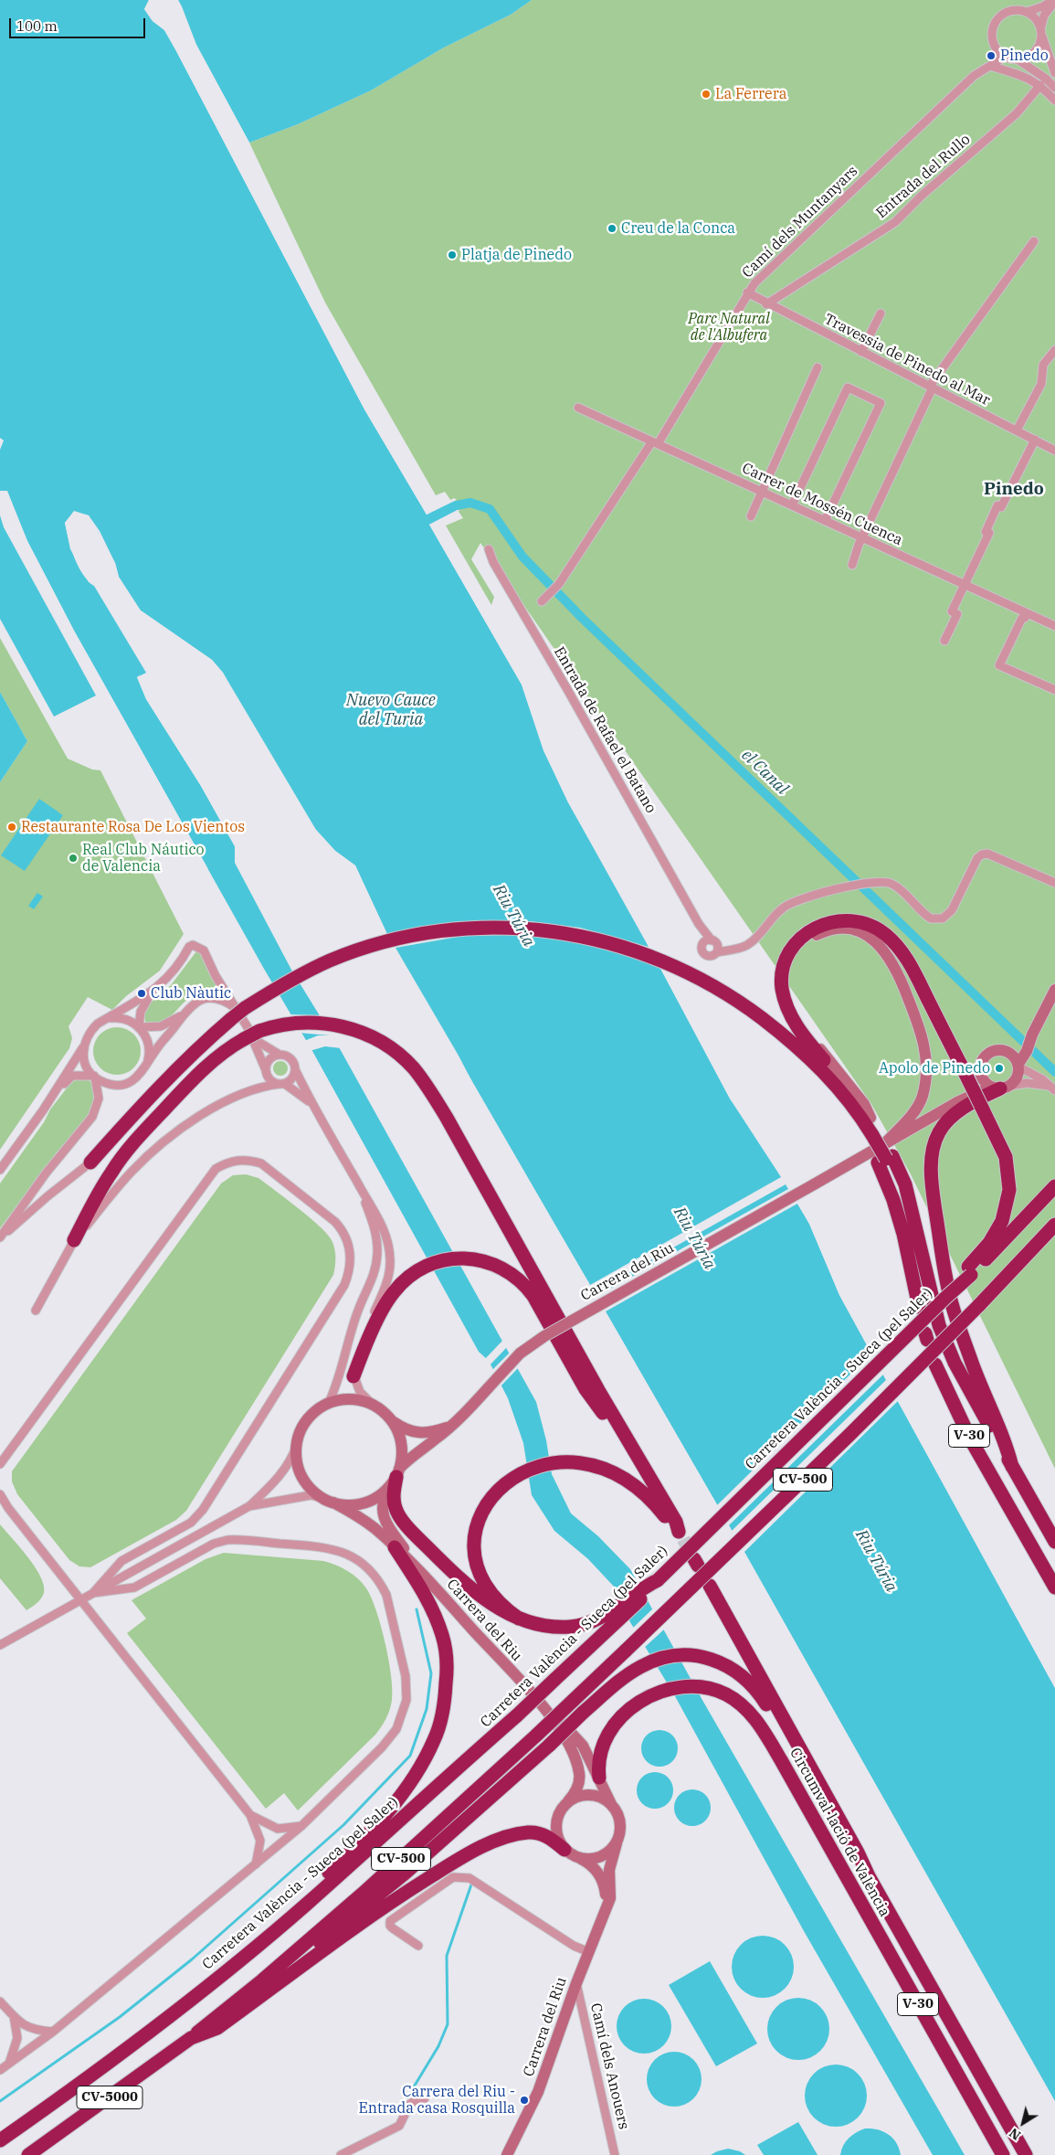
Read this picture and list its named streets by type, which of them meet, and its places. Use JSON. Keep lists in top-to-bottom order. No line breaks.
{"streets":{"highway":["Carretera València - Sueca (pel Saler)","V-30","CV-500","Circumval·lació de València","CV-5000"],"street":["Entrada del Rullo","Camí dels Muntanyars","Travessia de Pinedo al Mar","Carrer de Mossén Cuenca","Entrada de Rafael el Batano","Carrera del Riu","Camí dels Anouers"]},"crossings":[["Entrada del Rullo","Travessia de Pinedo al Mar"],["Camí dels Muntanyars","Travessia de Pinedo al Mar"],["Camí dels Muntanyars","Carrer de Mossén Cuenca"],["Carrera del Riu","V-30"],["Carrera del Riu","Circumval·lació de València"],["Carrera del Riu","Camí dels Anouers"],["Carretera València - Sueca (pel Saler)","CV-5000"],["CV-500","CV-5000"]],"districts":["Pinedo"],"water":["Nuevo Cauce del Turia","el Canal","Riu Túria"],"parks":["Parc Natural de l'Albufera"],"places":["Pinedo","La Ferrera","Creu de la Conca","Platja de Pinedo","Restaurante Rosa De Los Vientos","Real Club Náutico de Valencia","Club Nàutic","Apolo de Pinedo","Carrera del Riu - Entrada casa Rosquilla"],"scale_bar":"100 m","north":"bottom left"}
